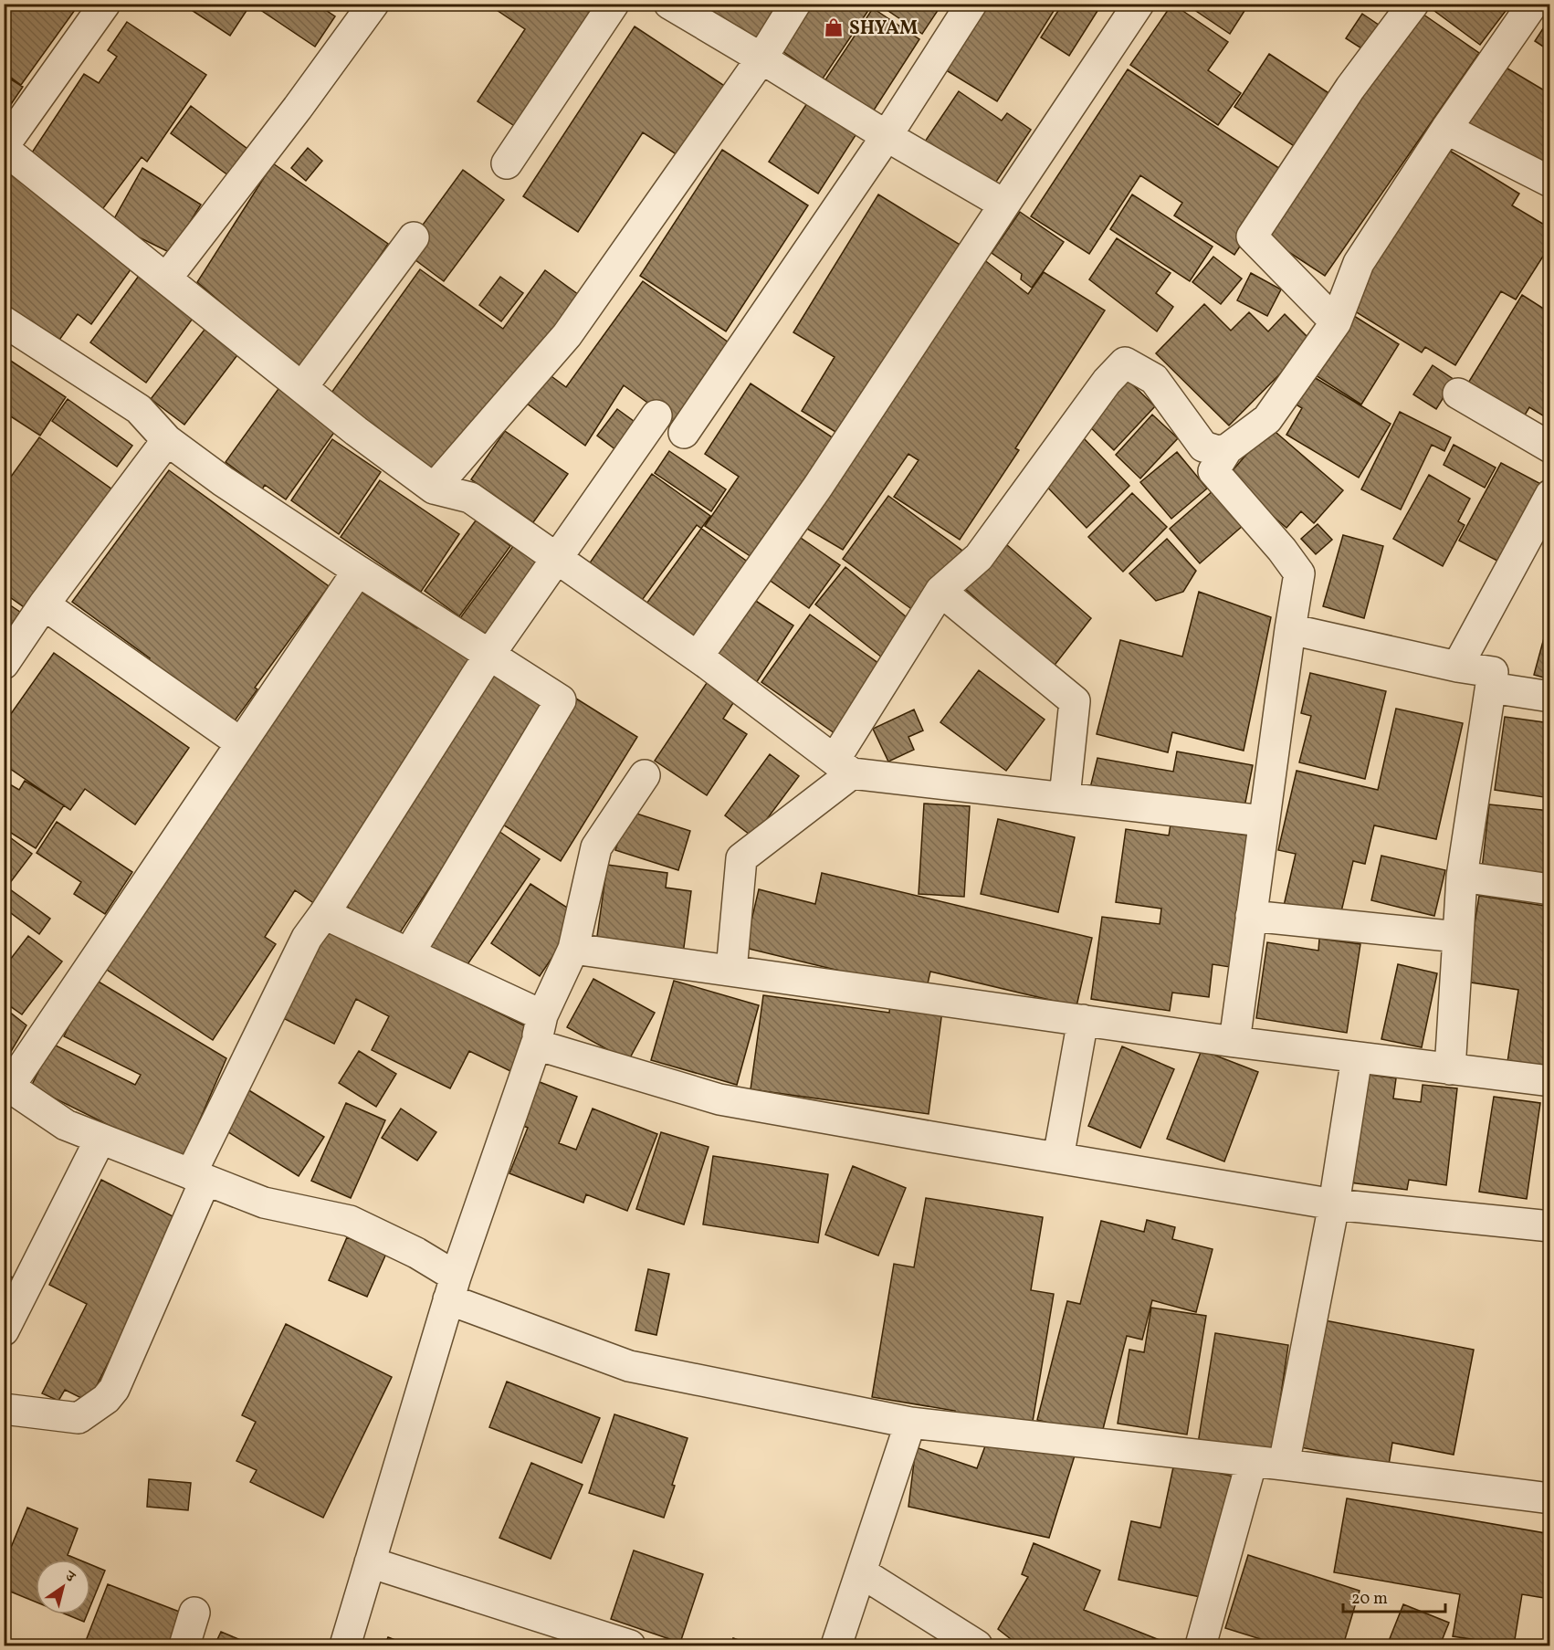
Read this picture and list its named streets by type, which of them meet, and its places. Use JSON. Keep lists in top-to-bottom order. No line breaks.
{"places":{"shop":["SHYAM"]},"scale_bar":"20 m","north":"top right"}
